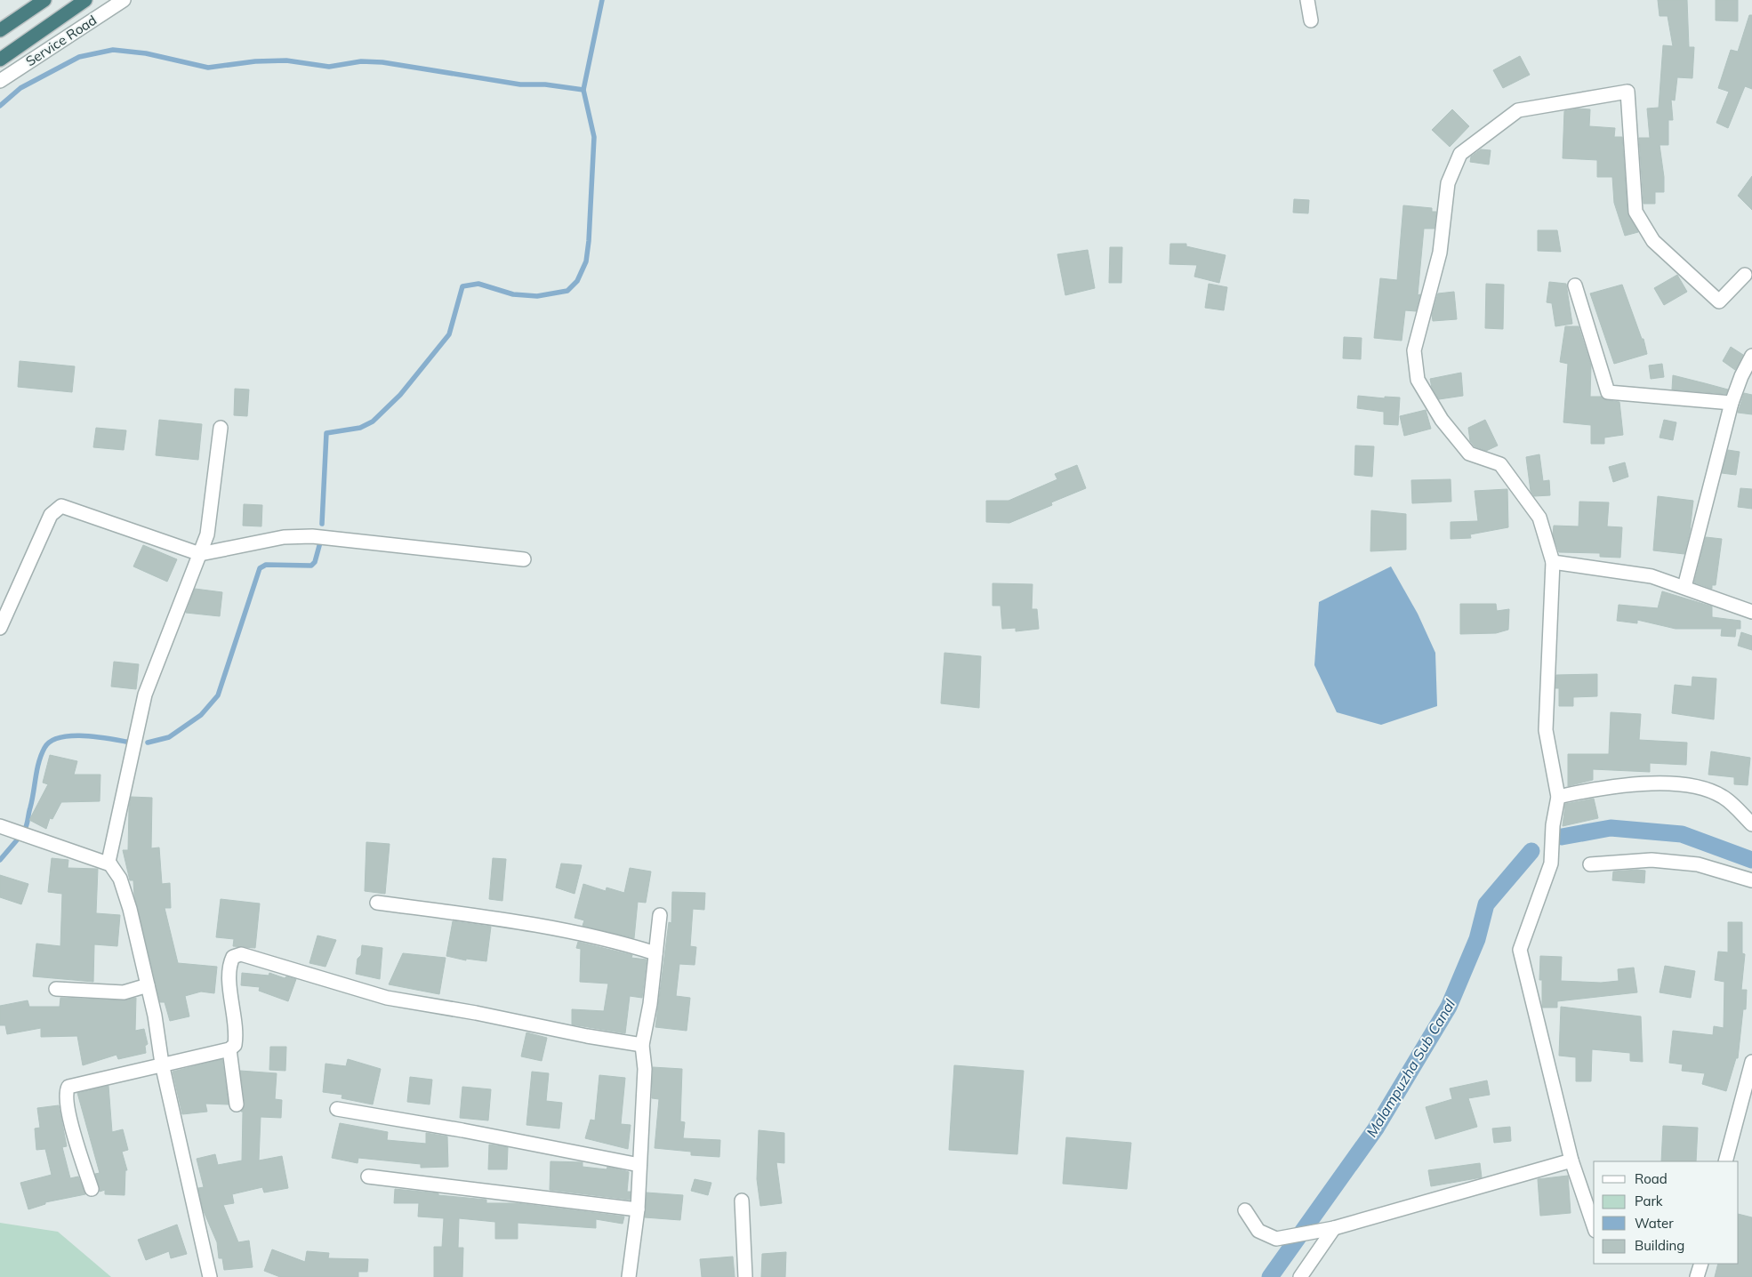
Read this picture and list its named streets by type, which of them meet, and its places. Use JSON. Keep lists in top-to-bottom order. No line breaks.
{"streets":{"street":["Service Road"]},"water":["Malampuzha Sub Canal"],"legend":["Road","Park","Water","Building"]}
